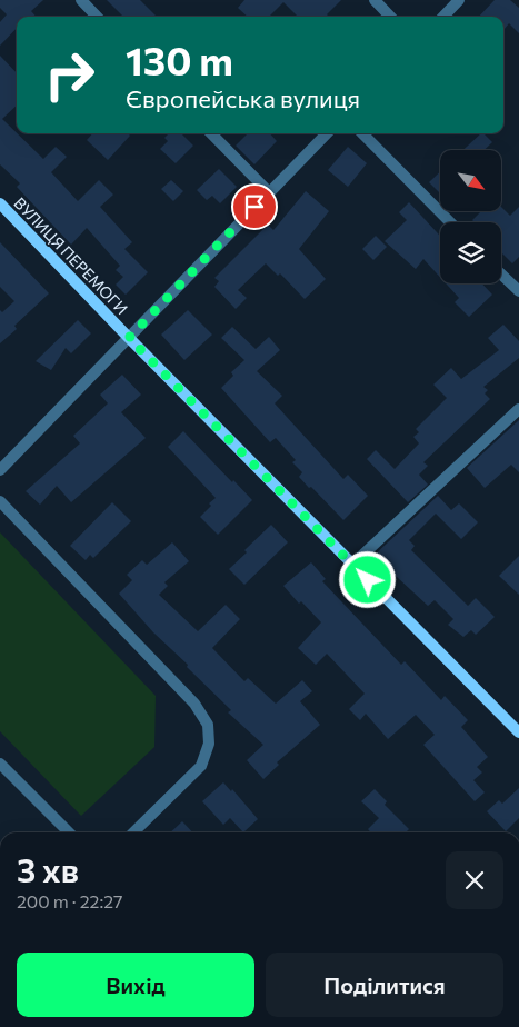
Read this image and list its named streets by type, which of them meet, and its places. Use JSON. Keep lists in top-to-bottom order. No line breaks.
{"streets":{"street":["ВУЛИЦЯ ПЕРЕМОГИ"]},"north":"bottom right","page":{"turn":["130 m","Європейська вулиця"],"heading":["3 хв","200 m · 22:27"],"buttons":["Вихід","Поділитися"]}}
